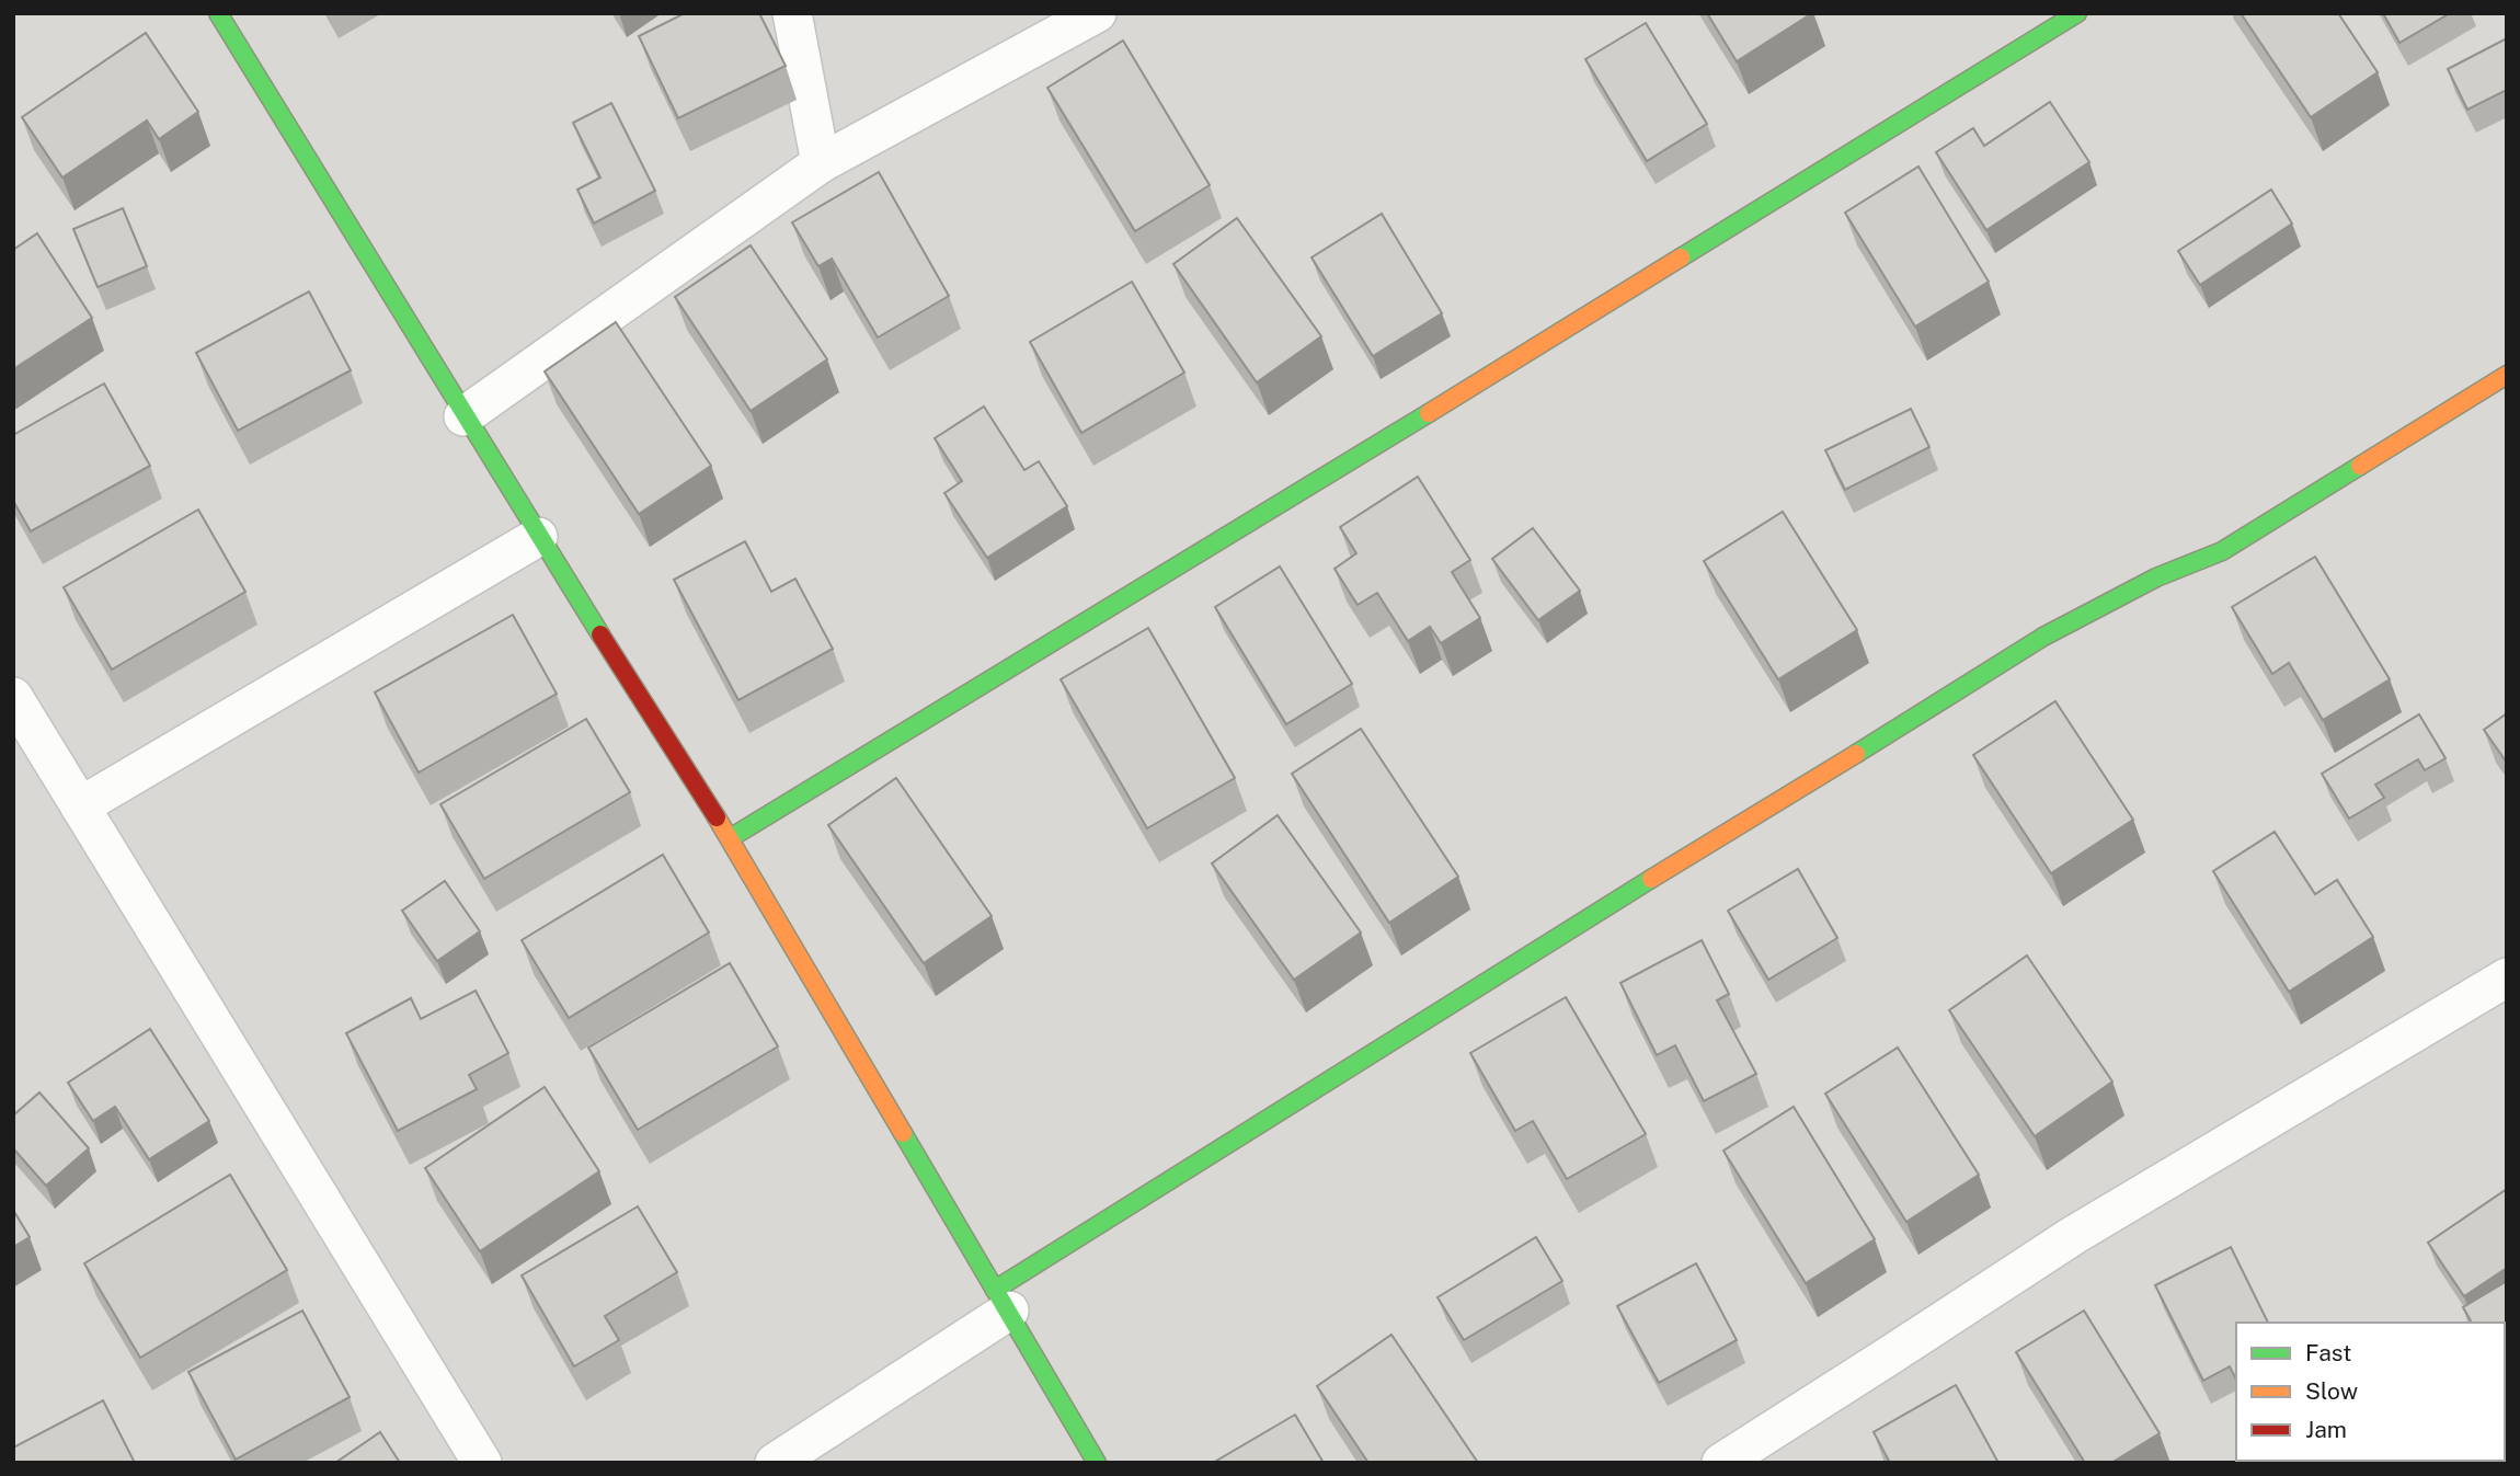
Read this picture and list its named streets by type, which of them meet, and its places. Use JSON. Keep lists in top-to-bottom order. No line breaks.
{"legend":["Fast","Slow","Jam"]}
